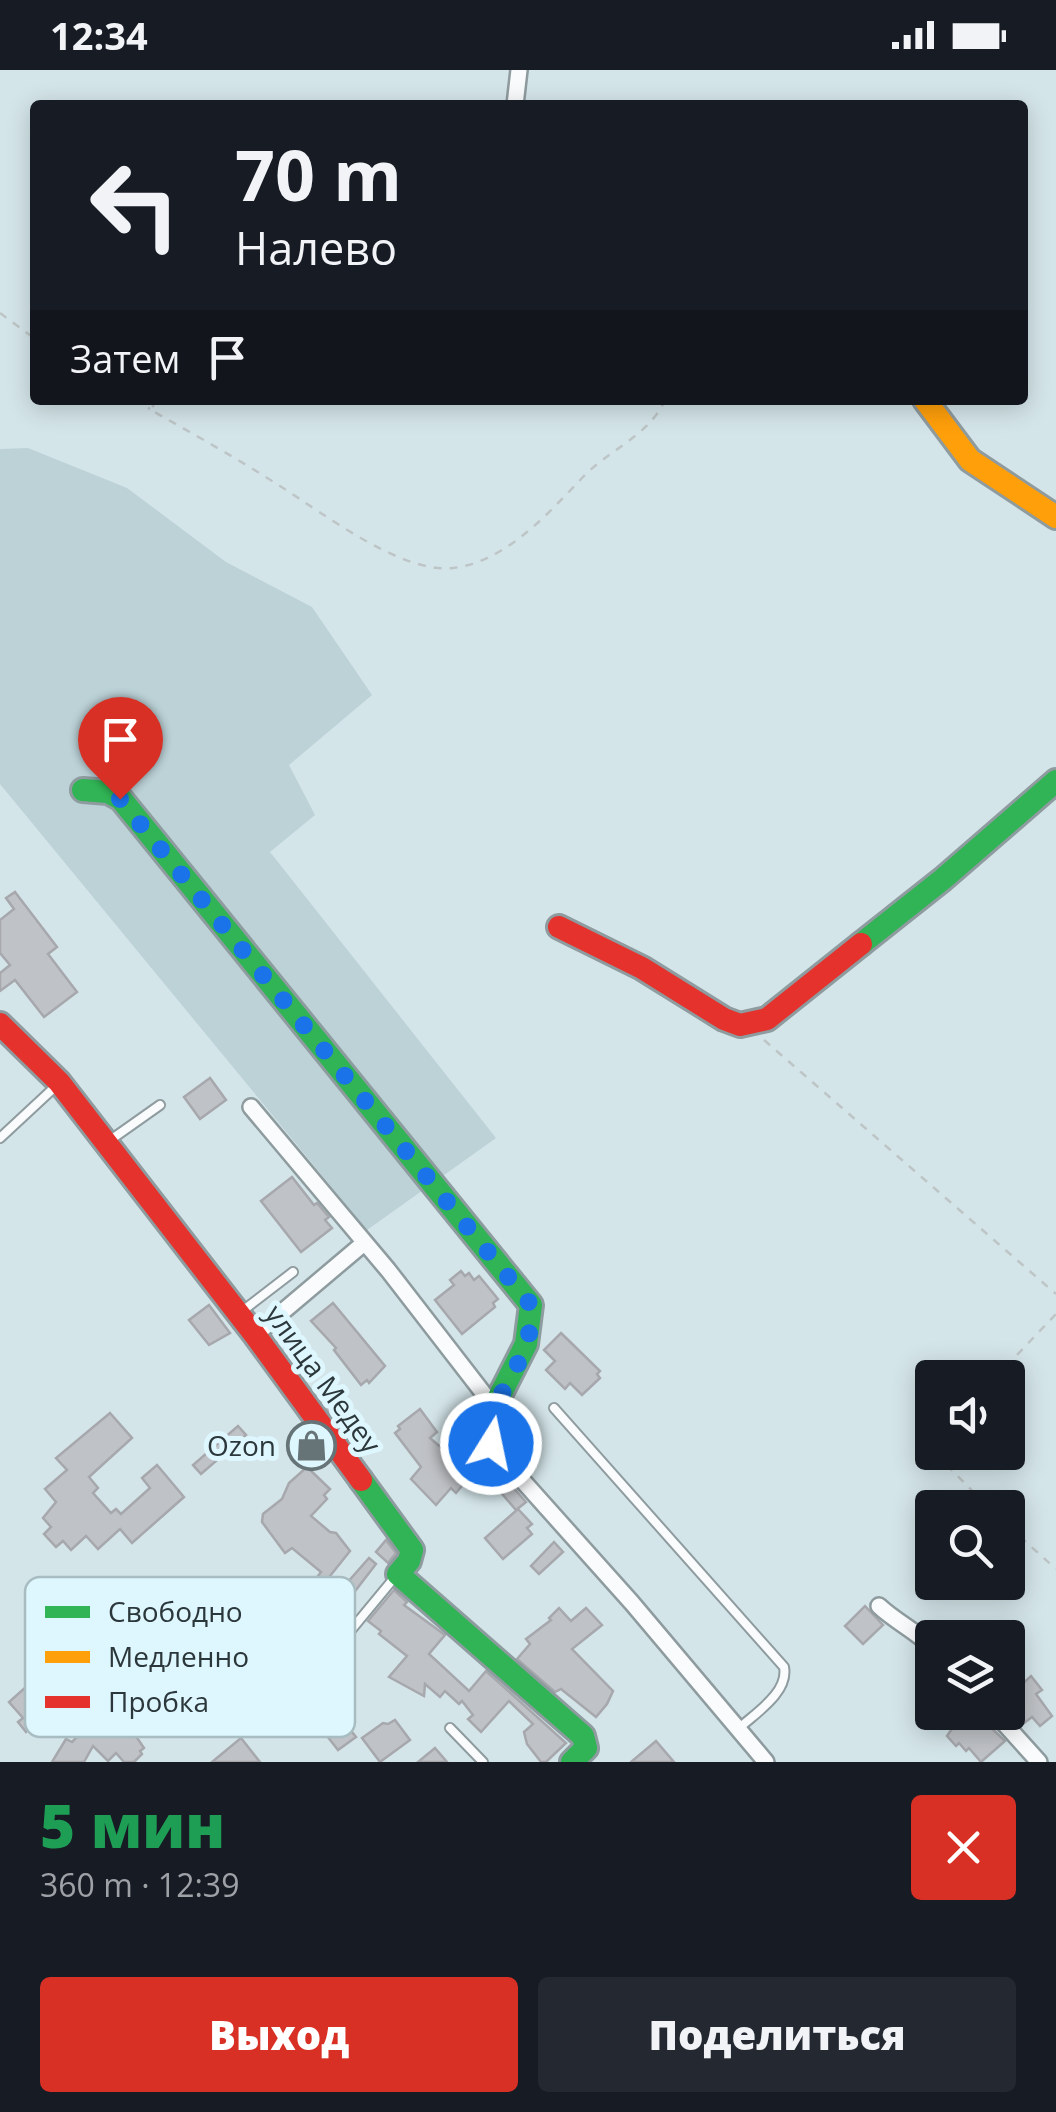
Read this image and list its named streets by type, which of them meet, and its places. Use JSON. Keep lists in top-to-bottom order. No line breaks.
{"streets":{"street":["улица Медеу"]},"places":{"shop":["Ozon"]},"legend":["Свободно","Медленно","Пробка"],"page":{"status":"12:34","turn":["70 m","Налево"],"then":"Затем","heading":["5 мин","360 m · 12:39"],"buttons":["Выход","Поделиться"]}}
